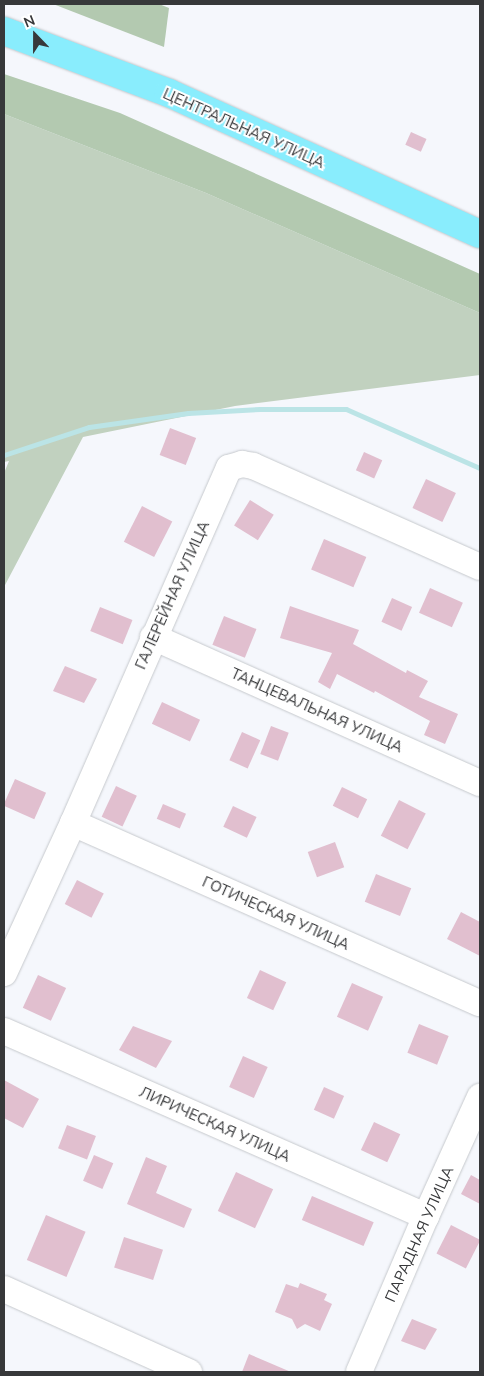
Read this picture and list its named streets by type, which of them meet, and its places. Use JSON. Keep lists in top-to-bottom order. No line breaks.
{"streets":{"main road":["ЦЕНТРАЛЬНАЯ УЛИЦА"],"street":["ГАЛЕРЕЙНАЯ УЛИЦА","ТАНЦЕВАЛЬНАЯ УЛИЦА","ГОТИЧЕСКАЯ УЛИЦА","ЛИРИЧЕСКАЯ УЛИЦА","ПАРАДНАЯ УЛИЦА"]},"crossings":[["ГАЛЕРЕЙНАЯ УЛИЦА","ТАНЦЕВАЛЬНАЯ УЛИЦА"],["ГАЛЕРЕЙНАЯ УЛИЦА","ГОТИЧЕСКАЯ УЛИЦА"],["ЛИРИЧЕСКАЯ УЛИЦА","ПАРАДНАЯ УЛИЦА"]],"north":"top"}
